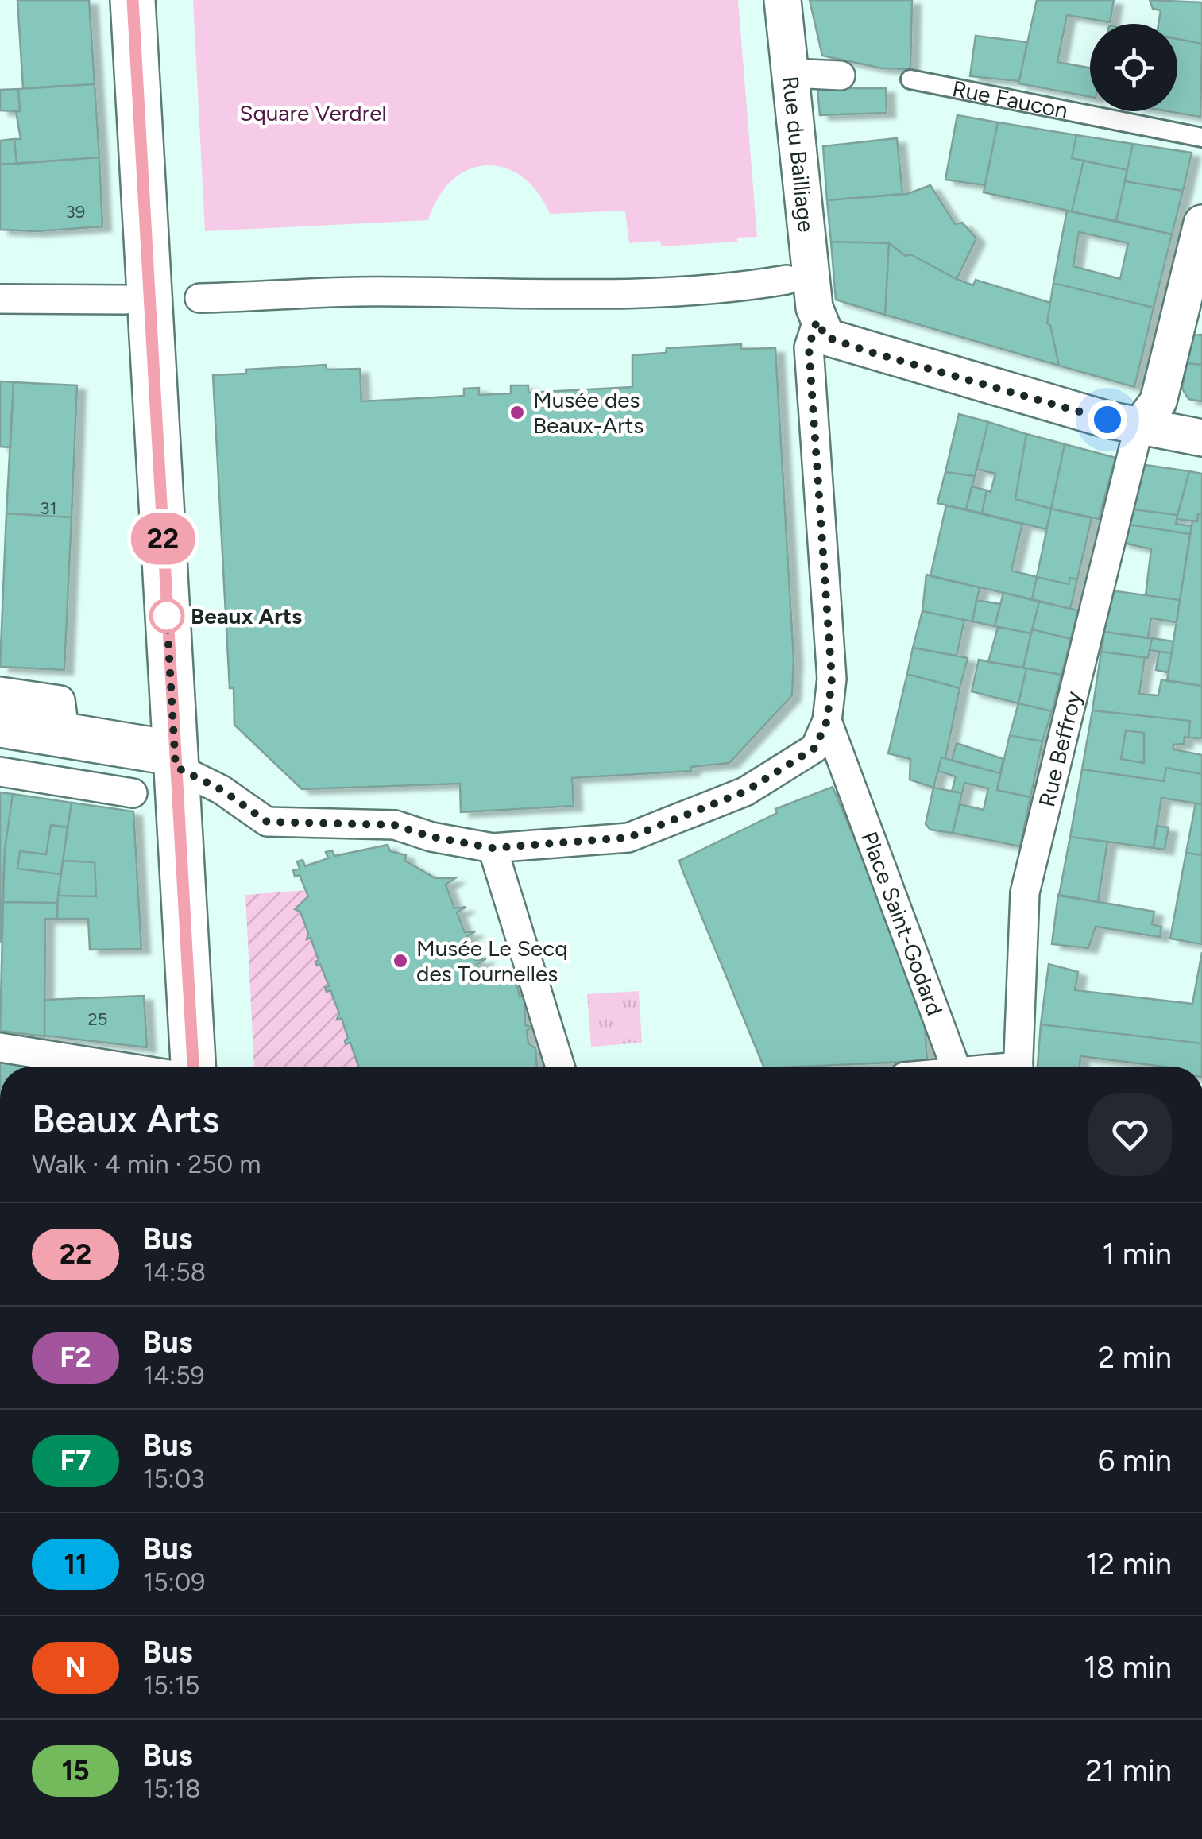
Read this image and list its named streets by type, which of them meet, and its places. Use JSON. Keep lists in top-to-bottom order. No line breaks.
{"streets":{"street":["Rue du Bailliage","Rue Beffroy","Place Saint-Godard"],"lane":["Rue Faucon"]},"parks":["Square Verdrel"],"places":["Musée des Beaux-Arts","Beaux Arts","Musée Le Secq des Tournelles"],"lines":["bus line 22"],"house_numbers":["39","31","25"],"page":{"on_map":"22","heading":["Beaux Arts","Walk · 4 min · 250 m"],"list":[{"mark":"22","name":"Bus","note":"14:58","value":"1 min"},{"mark":"F2","name":"Bus","note":"14:59","value":"2 min"},{"mark":"F7","name":"Bus","note":"15:03","value":"6 min"},{"mark":"11","name":"Bus","note":"15:09","value":"12 min"},{"mark":"N","name":"Bus","note":"15:15","value":"18 min"},{"mark":"15","name":"Bus","note":"15:18","value":"21 min"}]}}
